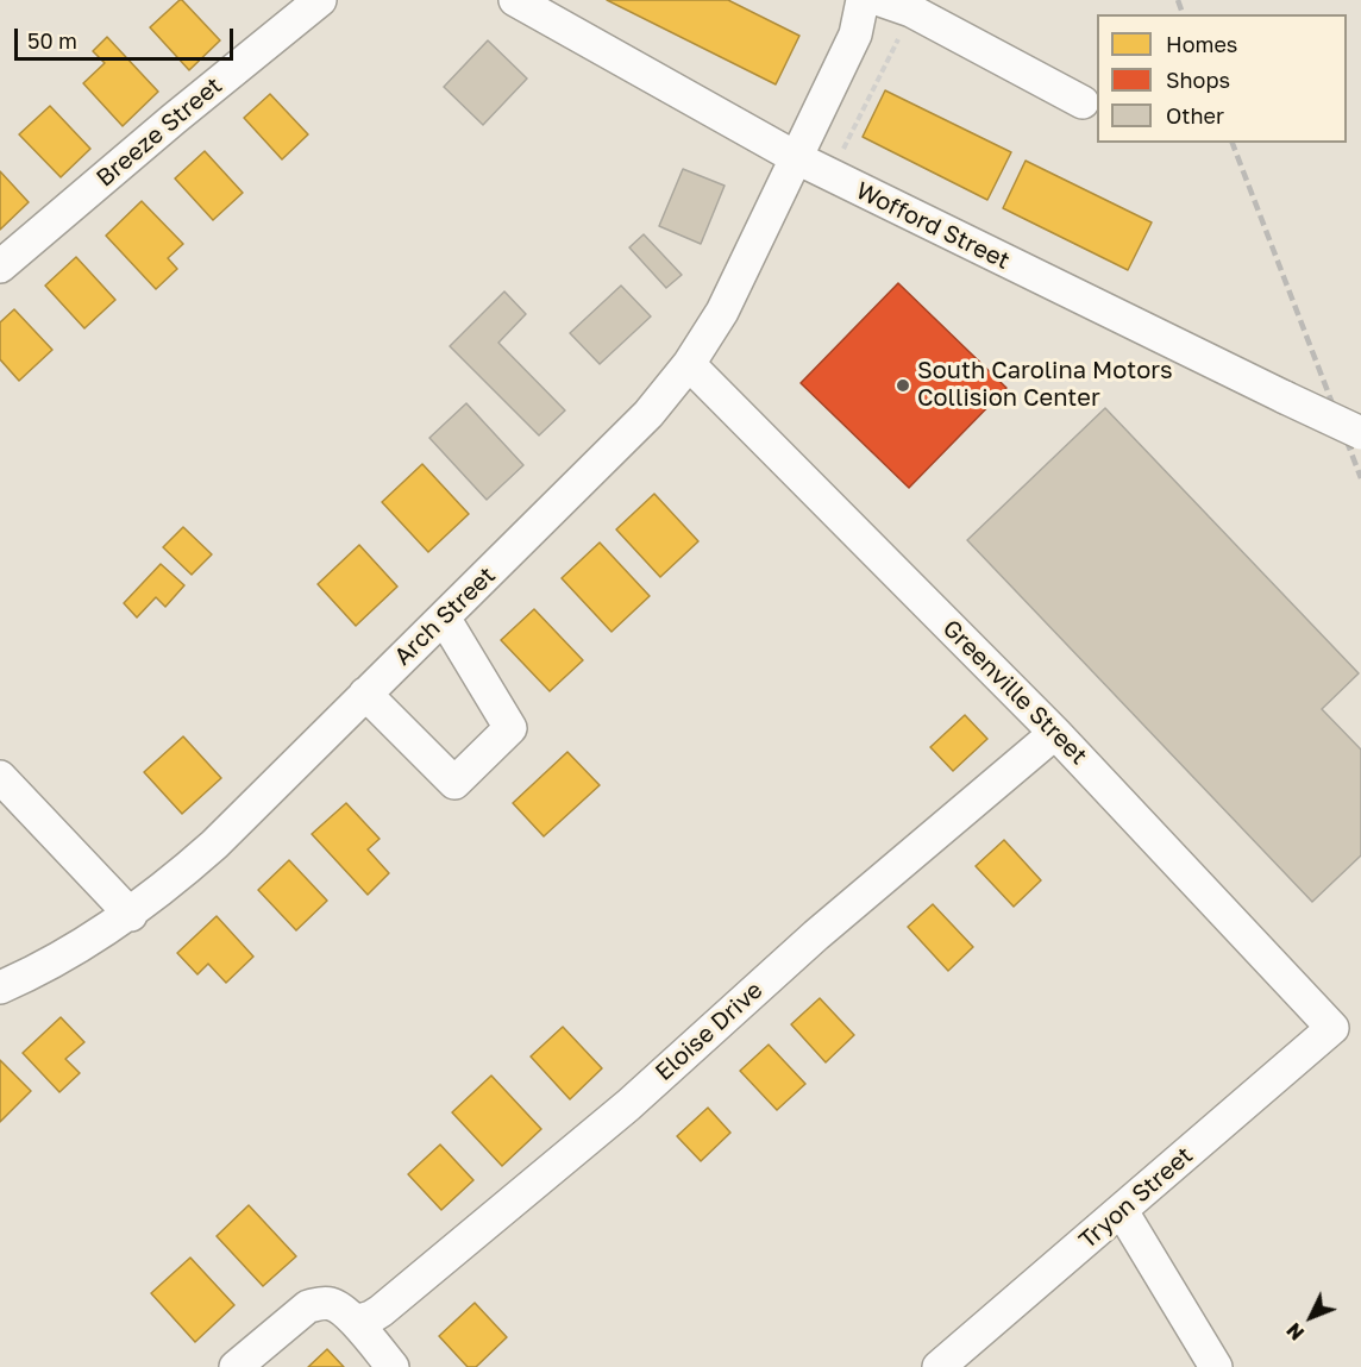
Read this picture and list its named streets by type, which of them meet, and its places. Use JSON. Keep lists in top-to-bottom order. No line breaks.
{"streets":{"street":["Breeze Street","Wofford Street","Arch Street","Greenville Street","Eloise Drive","Tryon Street"]},"crossings":[["Wofford Street","Arch Street"],["Arch Street","Greenville Street"],["Greenville Street","Eloise Drive"],["Greenville Street","Tryon Street"]],"places":["South Carolina Motors Collision Center"],"legend":["Homes","Shops","Other"],"scale_bar":"50 m","north":"bottom left"}
